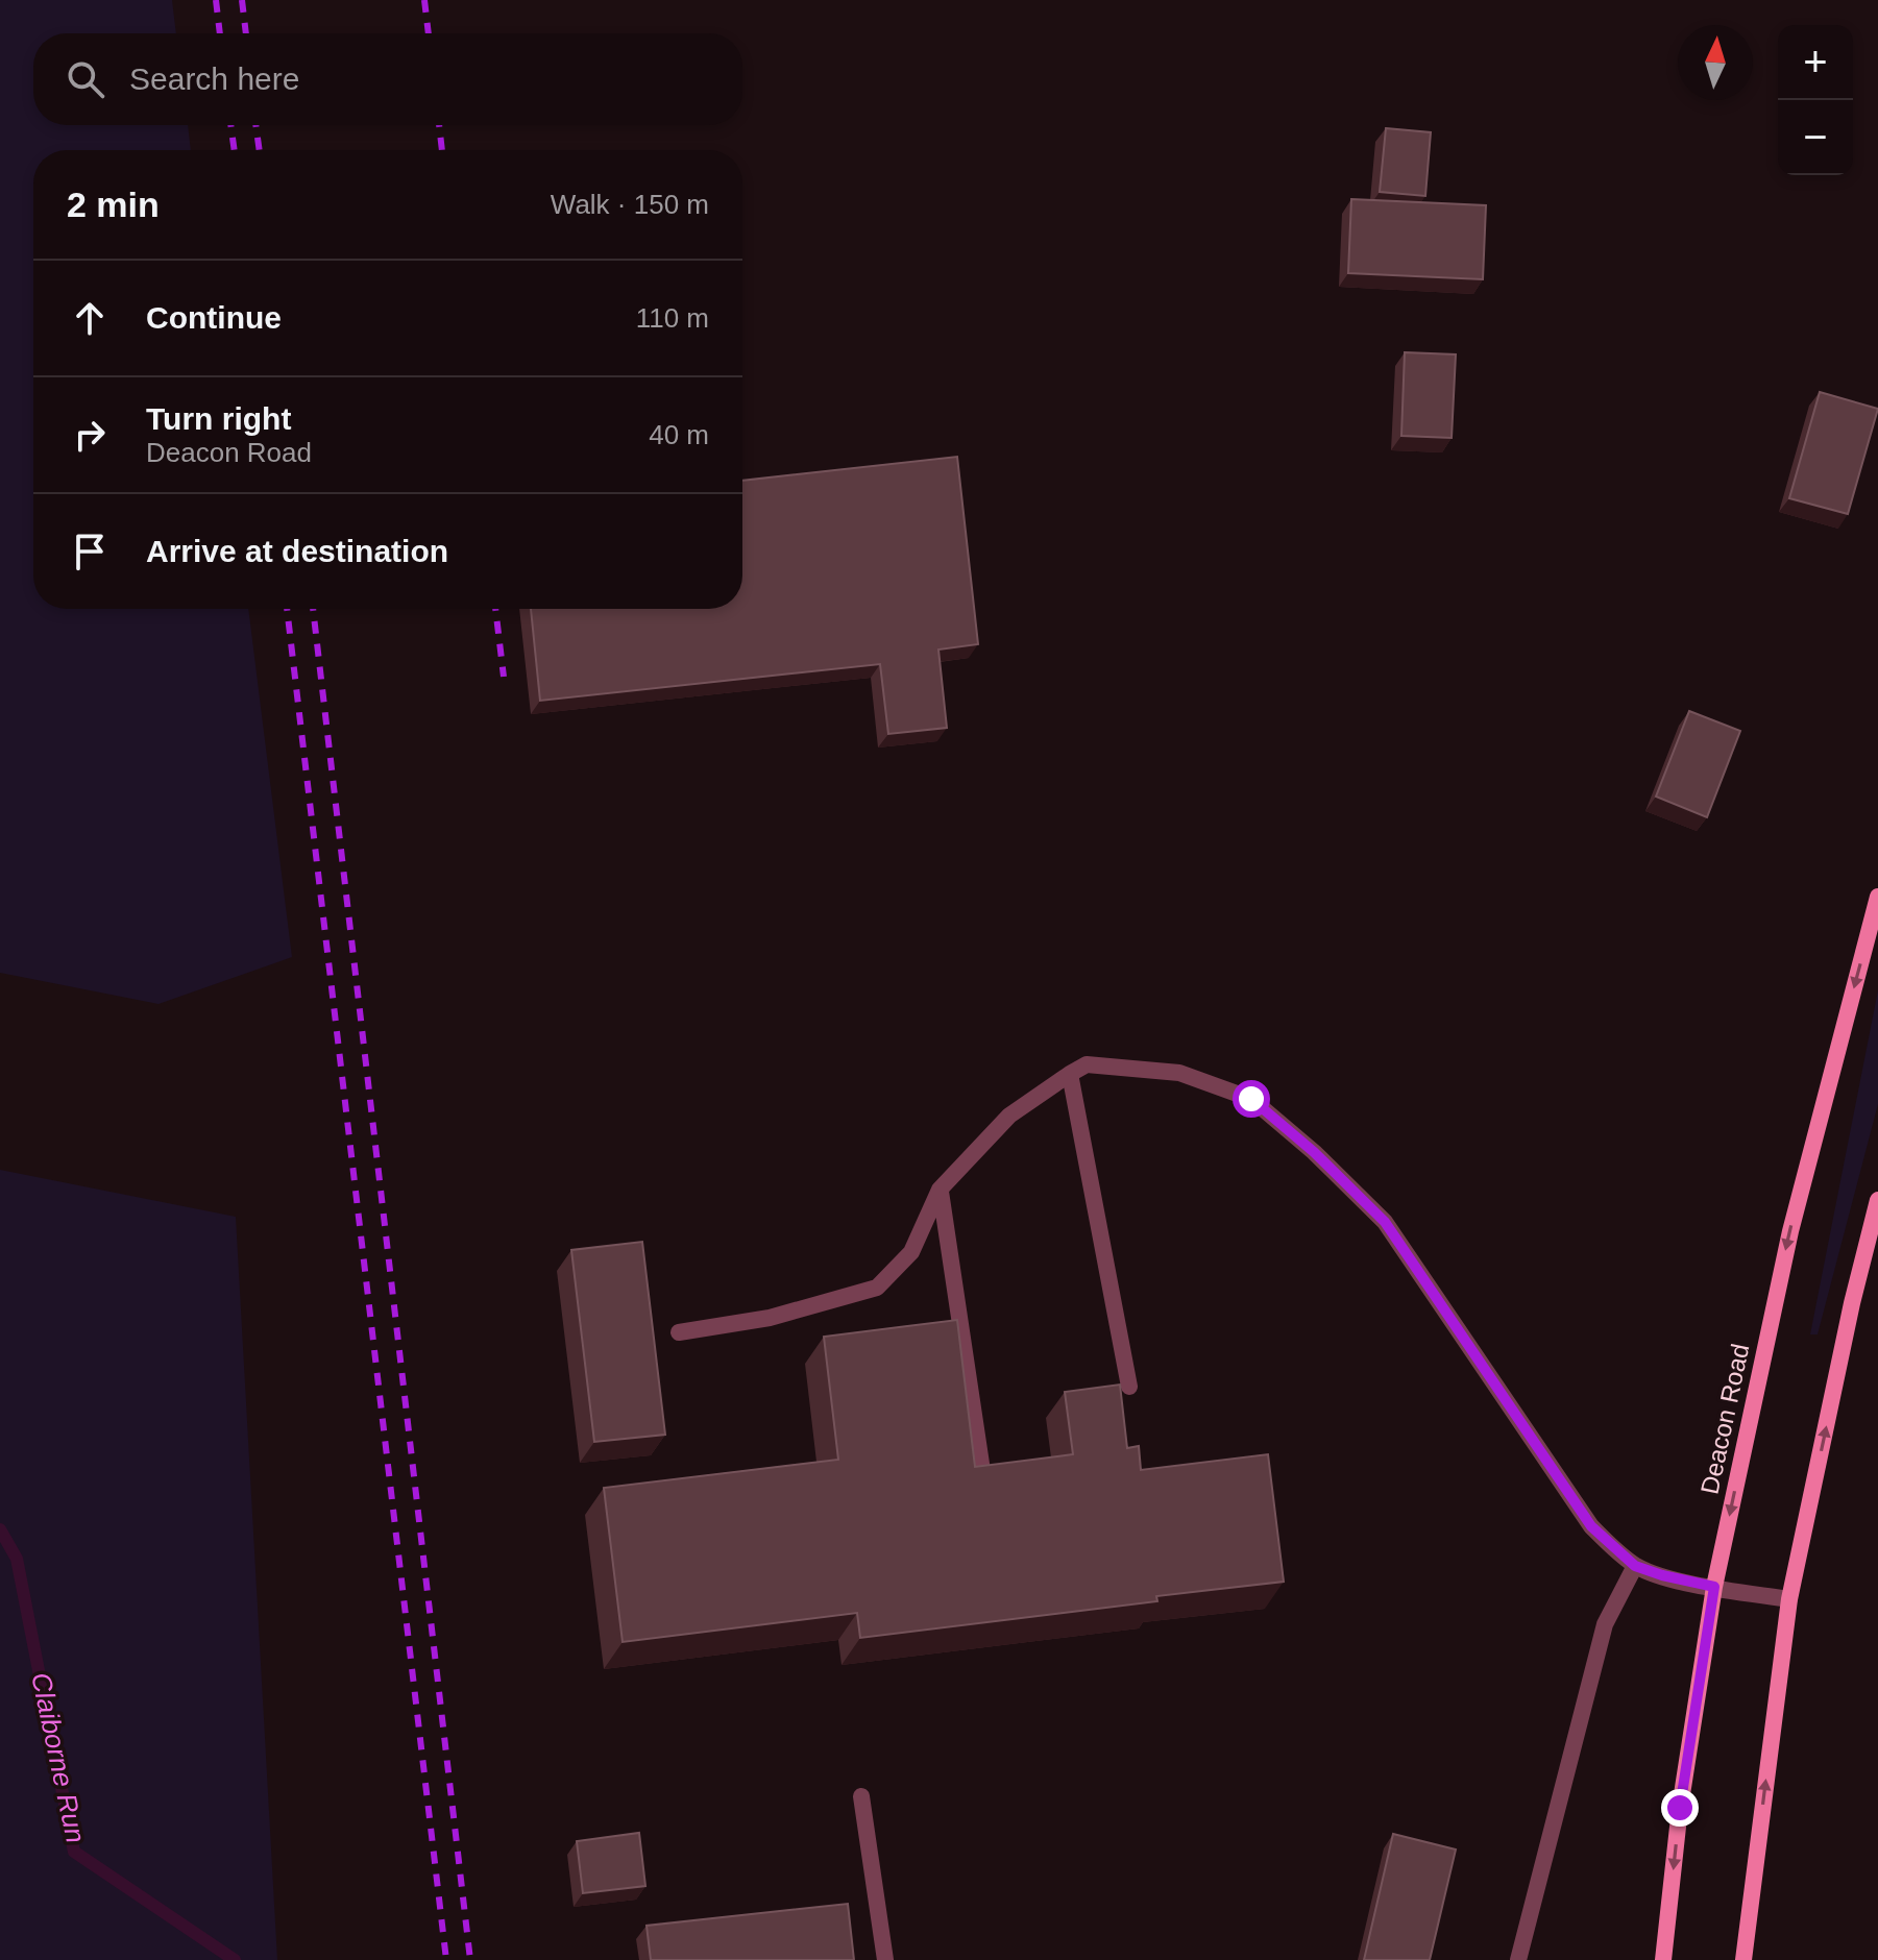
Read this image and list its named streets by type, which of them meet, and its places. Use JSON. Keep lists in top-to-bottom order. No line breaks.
{"streets":{"main road":["Deacon Road"]},"water":["Claiborne Run"],"north":"top","page":{"map_buttons":["+","−"],"search":"Search here","heading":["2 min","Walk · 150 m"],"list":[["Continue","110 m"],["Turn right","Deacon Road","40 m"],"Arrive at destination"]}}
